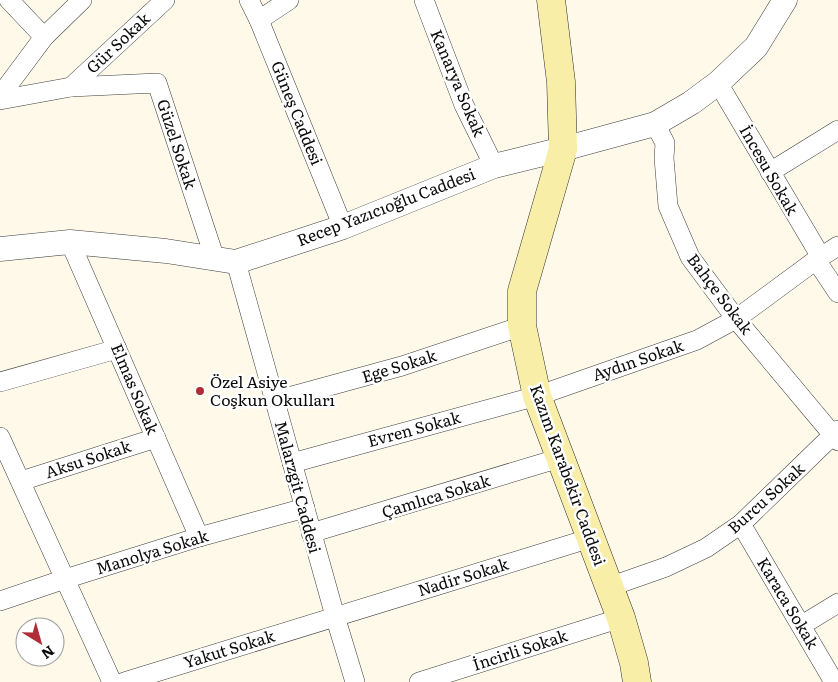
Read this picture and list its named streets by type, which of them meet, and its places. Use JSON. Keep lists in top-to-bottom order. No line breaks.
{"streets":{"main road":["Kazım Karabekir Caddesi"],"street":["Gür Sokak","Kanarya Sokak","Güneş Caddesi","Güzel Sokak","İncesu Sokak","Recep Yazıcıoğlu Caddesi","Bahçe Sokak","Aydın Sokak","Ege Sokak","Elmas Sokak","Evren Sokak","Aksu Sokak","Malarzgit Caddesi","Çamlıca Sokak","Burcu Sokak","Manolya Sokak","Nadir Sokak","Karaca Sokak","Yakut Sokak","İncirli Sokak"]},"crossings":[["Gür Sokak","Güzel Sokak"],["Kanarya Sokak","Recep Yazıcıoğlu Caddesi"],["Güneş Caddesi","Recep Yazıcıoğlu Caddesi"],["Güzel Sokak","Recep Yazıcıoğlu Caddesi"],["Güzel Sokak","Malarzgit Caddesi"],["İncesu Sokak","Recep Yazıcıoğlu Caddesi"],["İncesu Sokak","Aydın Sokak"],["Recep Yazıcıoğlu Caddesi","Bahçe Sokak"],["Recep Yazıcıoğlu Caddesi","Elmas Sokak"],["Recep Yazıcıoğlu Caddesi","Kazım Karabekir Caddesi"],["Recep Yazıcıoğlu Caddesi","Malarzgit Caddesi"],["Bahçe Sokak","Aydın Sokak"],["Bahçe Sokak","Burcu Sokak"],["Aydın Sokak","Evren Sokak"],["Aydın Sokak","Kazım Karabekir Caddesi"],["Ege Sokak","Kazım Karabekir Caddesi"],["Ege Sokak","Malarzgit Caddesi"],["Elmas Sokak","Aksu Sokak"],["Elmas Sokak","Manolya Sokak"],["Evren Sokak","Kazım Karabekir Caddesi"],["Evren Sokak","Malarzgit Caddesi"],["Kazım Karabekir Caddesi","Çamlıca Sokak"],["Kazım Karabekir Caddesi","Burcu Sokak"],["Kazım Karabekir Caddesi","Nadir Sokak"],["Kazım Karabekir Caddesi","İncirli Sokak"],["Malarzgit Caddesi","Çamlıca Sokak"],["Malarzgit Caddesi","Manolya Sokak"],["Malarzgit Caddesi","Nadir Sokak"],["Malarzgit Caddesi","Yakut Sokak"],["Burcu Sokak","Karaca Sokak"],["Nadir Sokak","Yakut Sokak"]],"places":["Özel Asiye Coşkun Okulları"],"north":"bottom right"}
